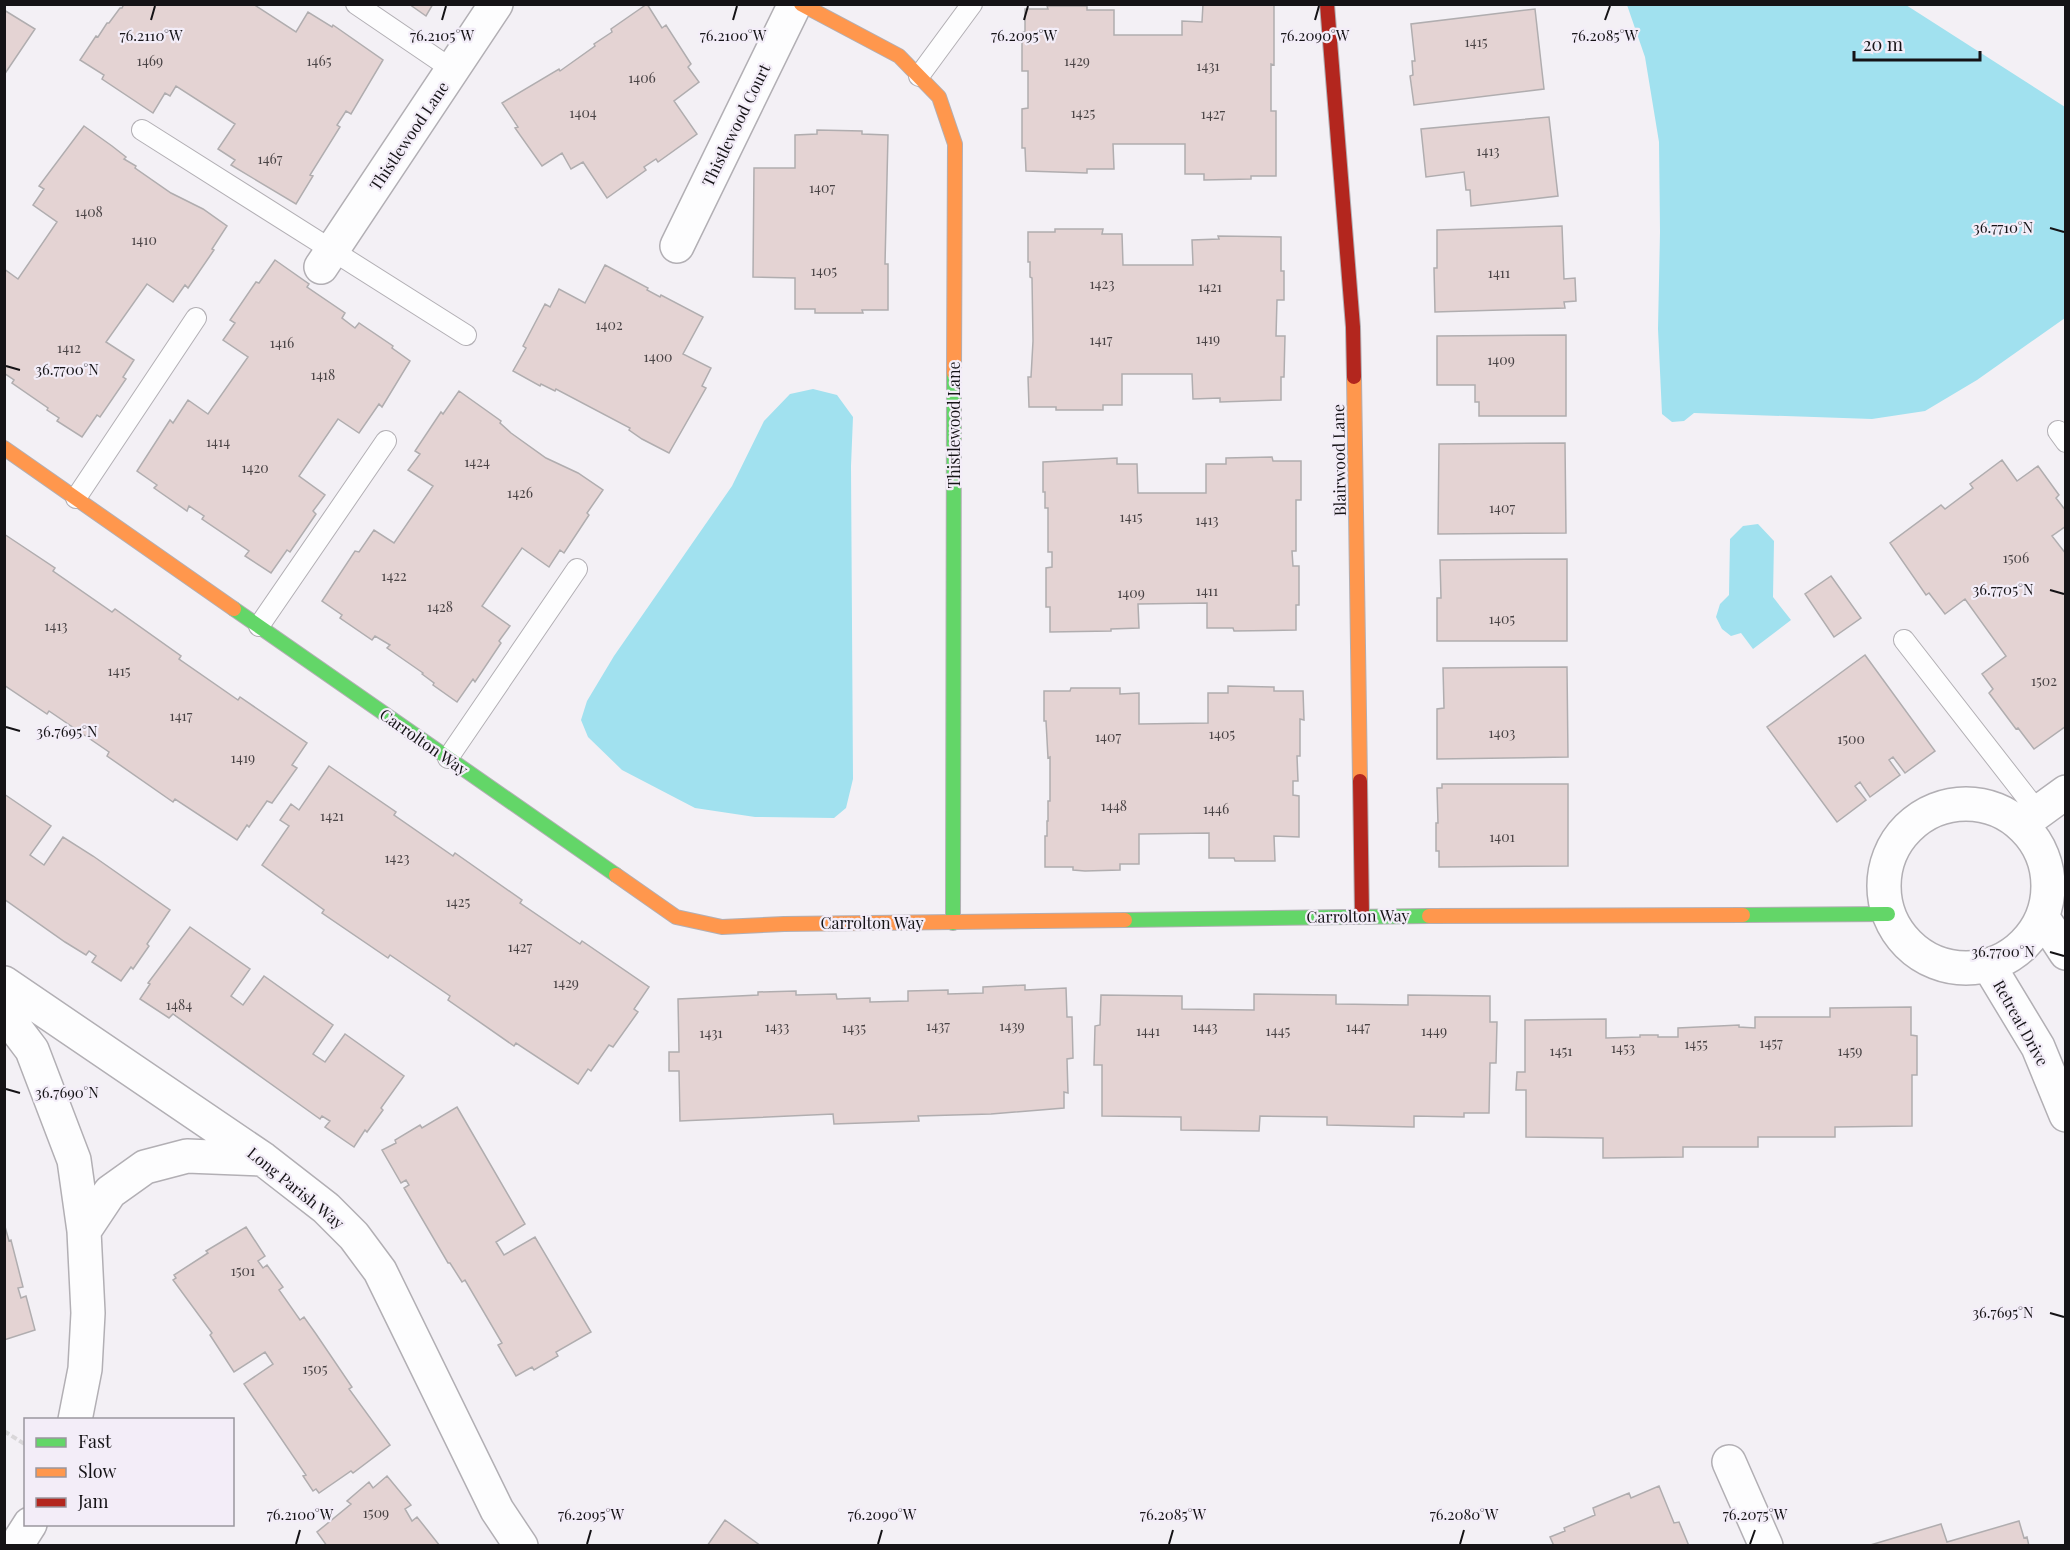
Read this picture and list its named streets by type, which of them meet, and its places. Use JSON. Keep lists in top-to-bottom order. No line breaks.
{"streets":{"street":["Thistlewood Court","Thistlewood Lane","Blairwood Lane","Carrolton Way","Retreat Drive","Long Parish Way"]},"crossings":[["Thistlewood Lane","Carrolton Way"],["Blairwood Lane","Carrolton Way"],["Carrolton Way","Retreat Drive"]],"house_numbers":["1415","1469","1465","1429","1431","1406","1404","1425","1427","1413","1467","1407","1408","1410","1405","1411","1423","1421","1402","1419","1417","1416","1412","1400","1409","1418","1414","1424","1420","1426","1407","1415","1413","1506","1422","1411","1409","1428","1405","1413","1415","1502","1417","1403","1405","1407","1500","1419","1448","1446","1421","1401","1423","1425","1427","1429","1484","1437","1439","1433","1443","1447","1435","1441","1445","1449","1431","1457","1455","1453","1451","1459","1501","1505","1509"],"legend":["Fast","Slow","Jam"],"scale_bar":"20 m","coordinates":["76.2110°W","76.2105°W","76.2100°W","76.2095°W","76.2090°W","76.2085°W","36.7710°N","36.7700°N","36.7705°N","36.7695°N","36.7690°N","76.2080°W","76.2075°W"]}
